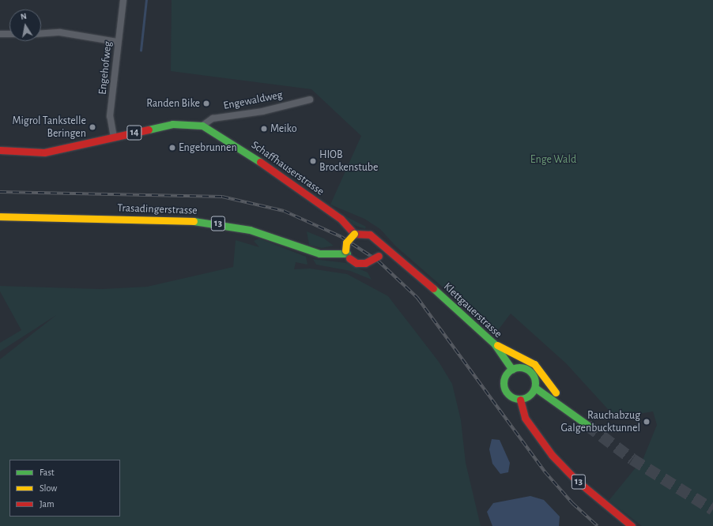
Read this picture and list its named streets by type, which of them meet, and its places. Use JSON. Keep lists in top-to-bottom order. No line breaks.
{"streets":{"main road":["14","Schaffhauserstrasse","Trasadingerstrasse","13","Klettgauerstrasse"],"street":["Engehofweg","Engewaldweg"]},"crossings":[["Engehofweg","Schaffhauserstrasse"],["Engewaldweg","Schaffhauserstrasse"],["Schaffhauserstrasse","Klettgauerstrasse"],["Trasadingerstrasse","Klettgauerstrasse"],["13","Klettgauerstrasse"]],"parks":["Enge Wald"],"places":["Randen Bike","Migrol Tankstelle Beringen","Meiko","Engebrunnen","HIOB Brockenstube","Rauchabzug Galgenbucktunnel"],"legend":["Fast","Slow","Jam"],"north":"top"}
